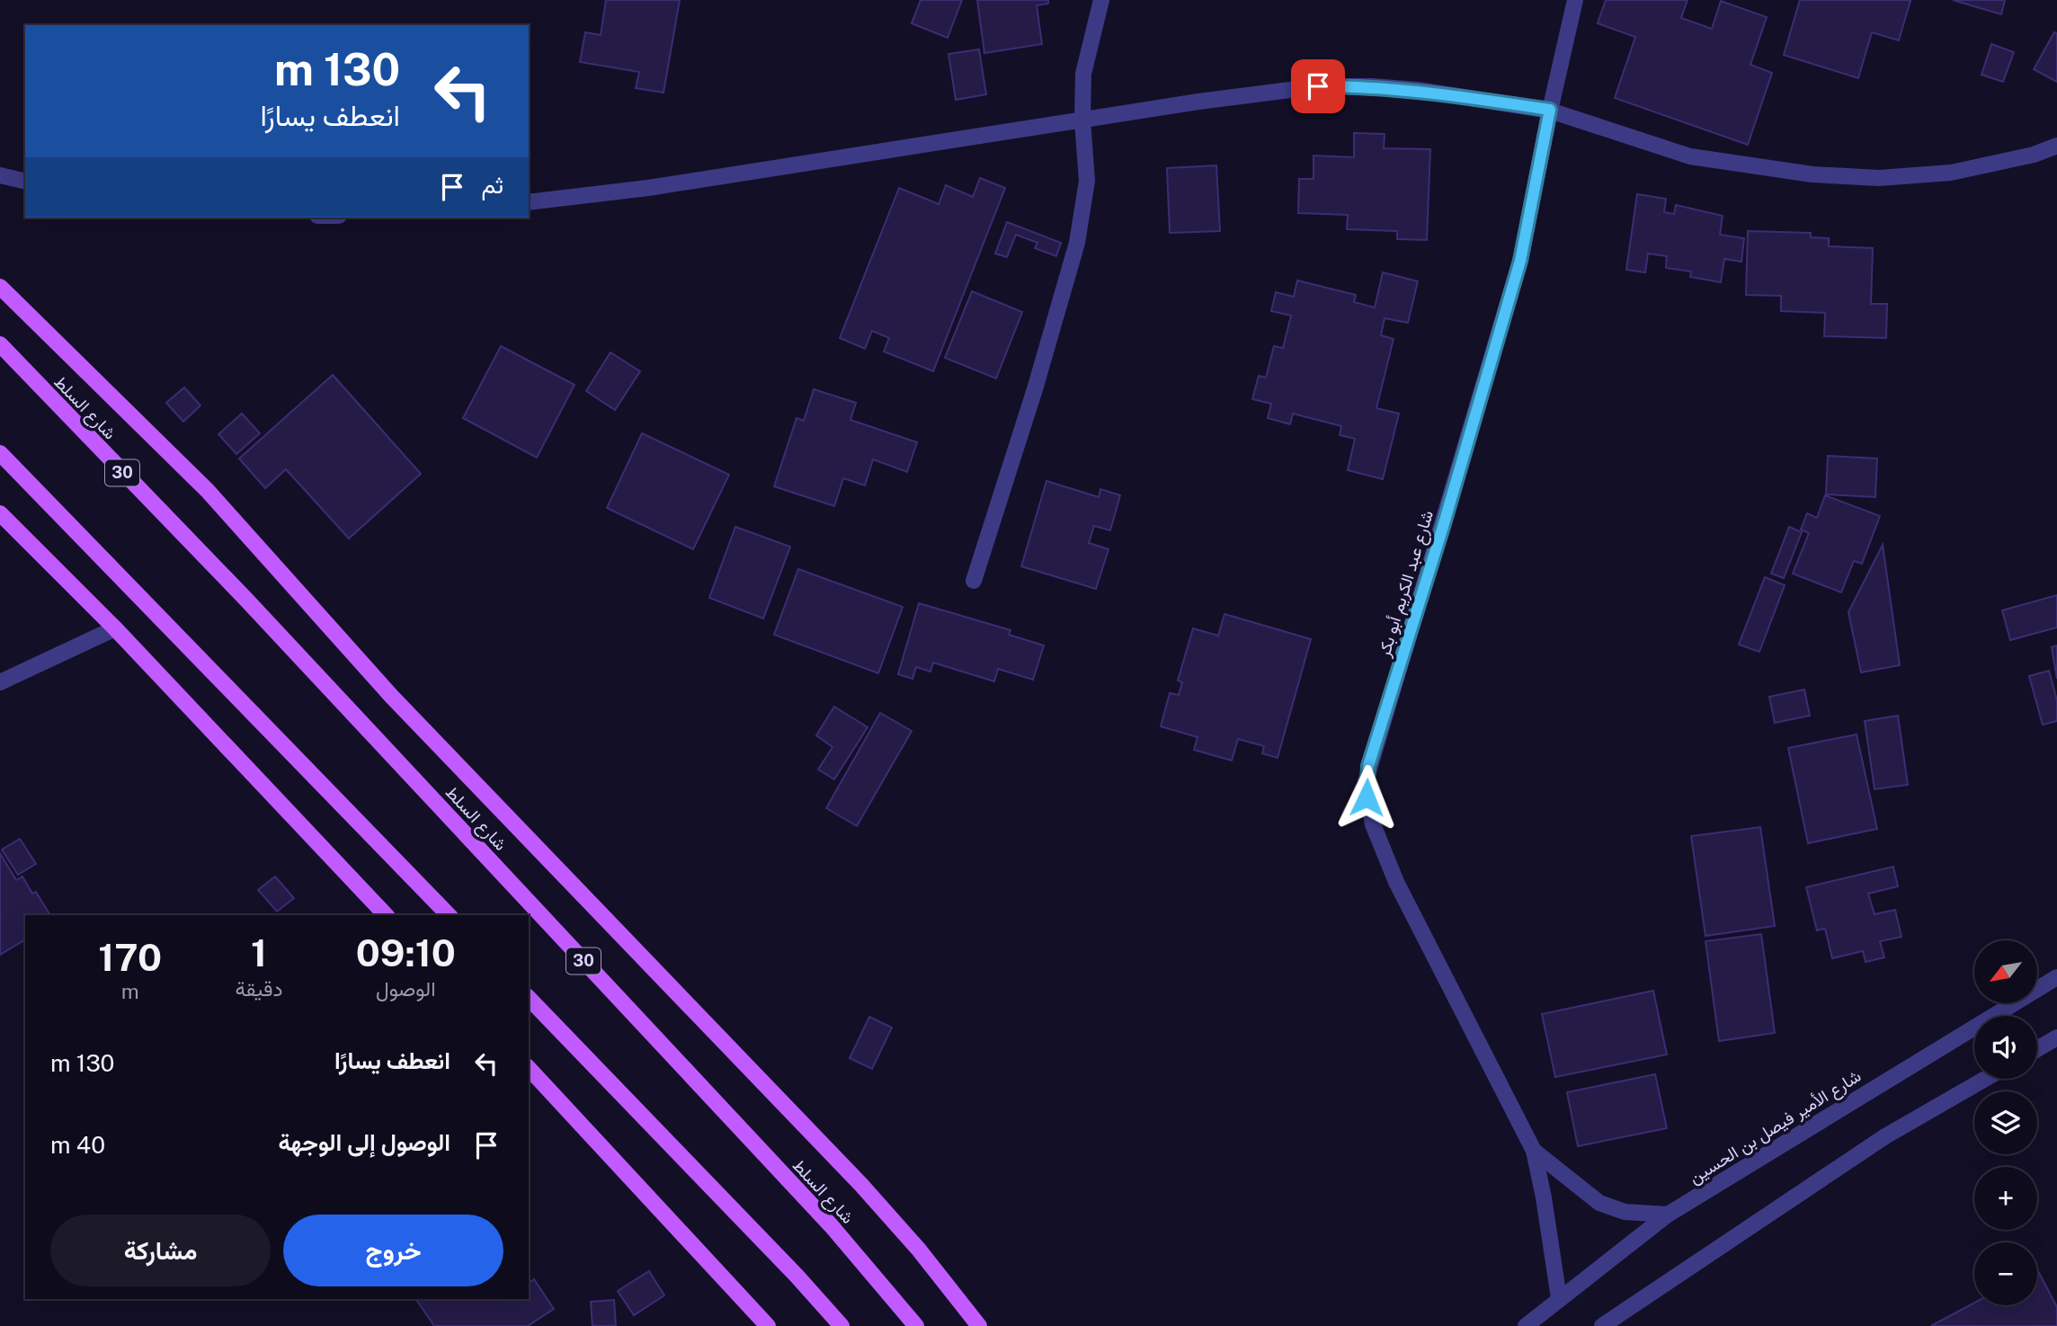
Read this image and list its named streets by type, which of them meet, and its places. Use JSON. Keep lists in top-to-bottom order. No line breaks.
{"streets":{"main road":["شارع السلط","30"],"street":["شارع عبد الكريم أبو بكر","شارع الأمير فيصل بن الحسين"]},"crossings":[["شارع عبد الكريم أبو بكر","شارع الأمير فيصل بن الحسين"]],"north":"bottom left","page":{"turn":["130 m","انعطف يسارًا"],"then":"ثم","eta":["09:10","الوصول","1","دقيقة","170","m"],"map_buttons":["+","−"],"list":[{"name":"انعطف يسارًا","value":"130 m"},{"name":"الوصول إلى الوجهة","value":"40 m"}],"buttons":["خروج","مشاركة"]}}
